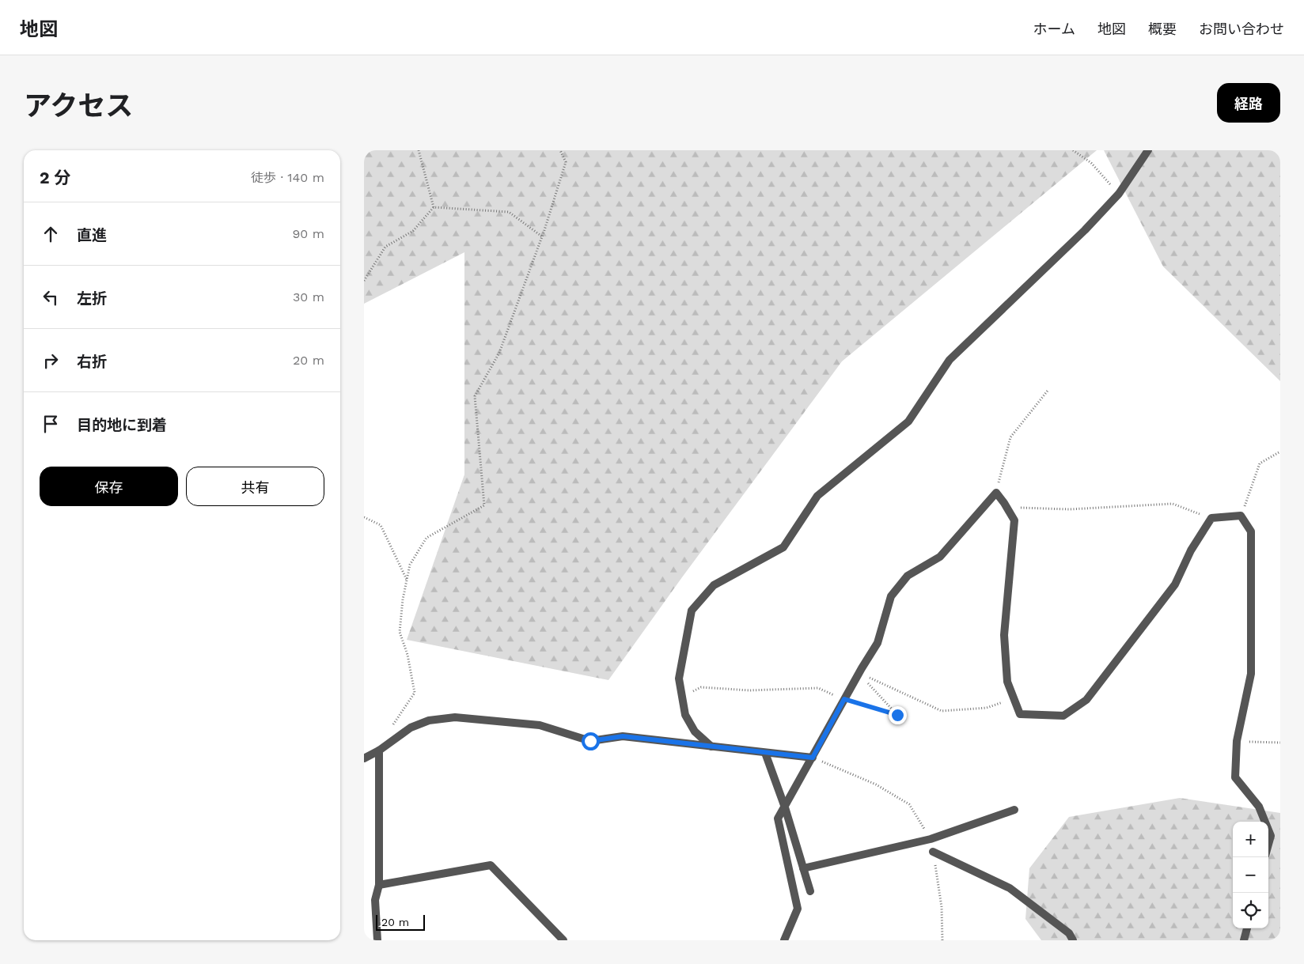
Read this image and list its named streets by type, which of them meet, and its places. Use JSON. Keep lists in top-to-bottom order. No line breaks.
{"scale_bar":"20 m","page":{"header":"地図","nav":["ホーム","地図","概要","お問い合わせ"],"title":"アクセス","buttons":["経路",["保存","共有"]],"heading":["2 分","徒歩 · 140 m"],"list":[["直進","90 m"],["左折","30 m"],["右折","20 m"],"目的地に到着"],"map_buttons":["+","−"],"scale":"20 m"}}
